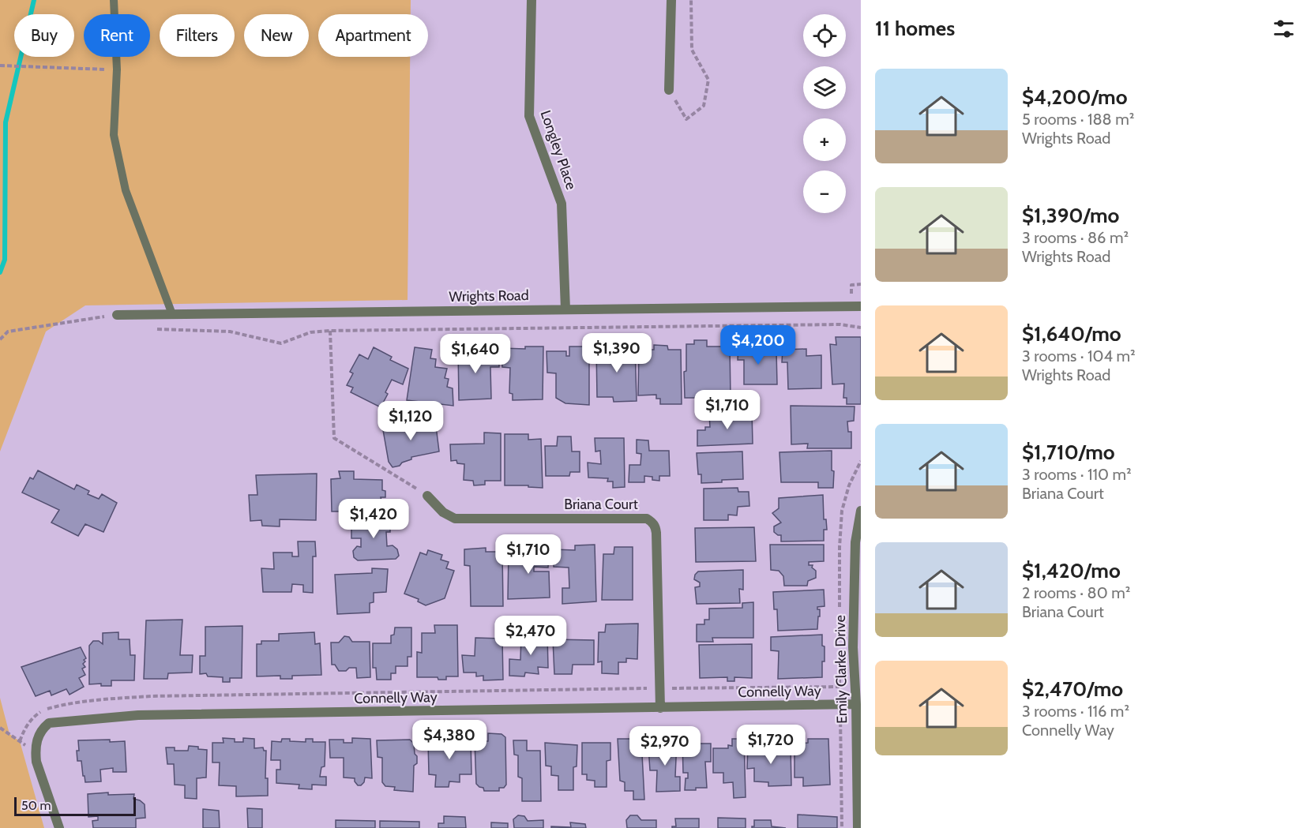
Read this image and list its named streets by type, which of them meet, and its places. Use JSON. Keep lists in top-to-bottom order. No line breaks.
{"streets":{"street":["Longley Place","Wrights Road","Briana Court","Emily Clarke Drive","Connelly Way"]},"crossings":[["Longley Place","Wrights Road"],["Briana Court","Connelly Way"],["Emily Clarke Drive","Connelly Way"]],"scale_bar":"50 m","page":{"heading":"11 homes","map_buttons":["+","−"],"chip":["Buy","Rent","Filters","New","Apartment"],"list":[{"name":"$4,200/mo","note":"5 rooms · 188 m² · Wrights Road"},{"name":"$1,390/mo","note":"3 rooms · 86 m² · Wrights Road"},{"name":"$1,640/mo","note":"3 rooms · 104 m² · Wrights Road"},{"name":"$1,710/mo","note":"3 rooms · 110 m² · Briana Court"},{"name":"$1,420/mo","note":"2 rooms · 80 m² · Briana Court"},{"name":"$2,470/mo","note":"3 rooms · 116 m² · Connelly Way"}],"price":["$4,200","$1,390","$1,640","$1,710","$1,120","$1,420","$1,710","$2,470","$4,380","$1,720","$2,970"],"scale":"50 m"}}
